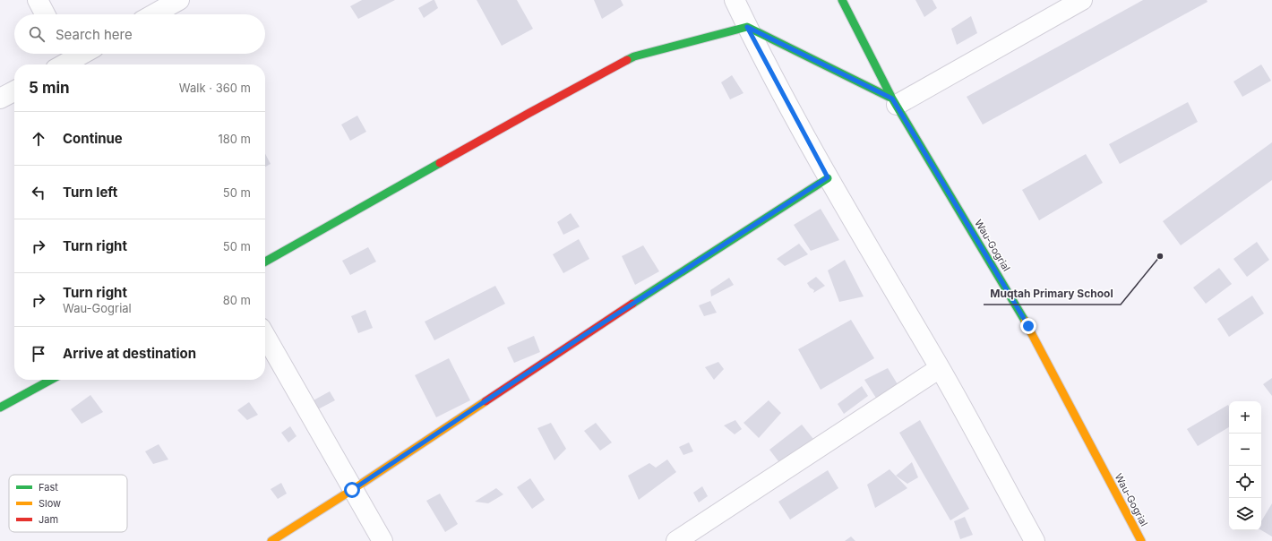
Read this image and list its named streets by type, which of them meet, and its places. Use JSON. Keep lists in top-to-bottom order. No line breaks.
{"streets":{"street":["Wau-Gogrial"]},"places":["Muqtah Primary School"],"legend":["Fast","Slow","Jam"],"page":{"search":"Search here","heading":["5 min","Walk · 360 m"],"list":[["Continue","180 m"],["Turn left","50 m"],["Turn right","50 m"],["Turn right","Wau-Gogrial","80 m"],"Arrive at destination"],"map_buttons":["+","−"]}}
